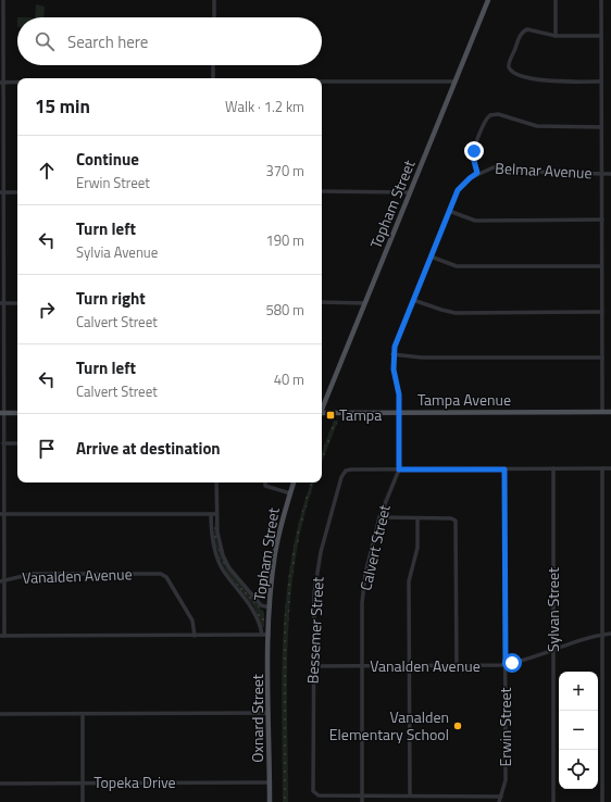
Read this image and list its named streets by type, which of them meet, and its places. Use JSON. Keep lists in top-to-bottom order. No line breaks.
{"streets":{"main road":["Topham Street","Tampa Avenue","Oxnard Street"],"street":["Belmar Avenue","Calvert Street","Vanalden Avenue","Sylvan Street","Bessemer Street","Erwin Street","Topeka Drive"]},"crossings":[["Belmar Avenue","Calvert Street"],["Topham Street","Oxnard Street"],["Tampa Avenue","Calvert Street"],["Calvert Street","Vanalden Avenue"],["Calvert Street","Bessemer Street"],["Vanalden Avenue","Sylvan Street"],["Vanalden Avenue","Bessemer Street"],["Vanalden Avenue","Erwin Street"],["Oxnard Street","Topeka Drive"]],"places":{"transit":["Tampa"],"other":["Vanalden Elementary School"]},"page":{"search":"Search here","heading":["15 min","Walk · 1.2 km"],"list":[["Continue","Erwin Street","370 m"],["Turn left","Sylvia Avenue","190 m"],["Turn right","Calvert Street","580 m"],["Turn left","Calvert Street","40 m"],"Arrive at destination"],"map_buttons":["+","−"]}}
